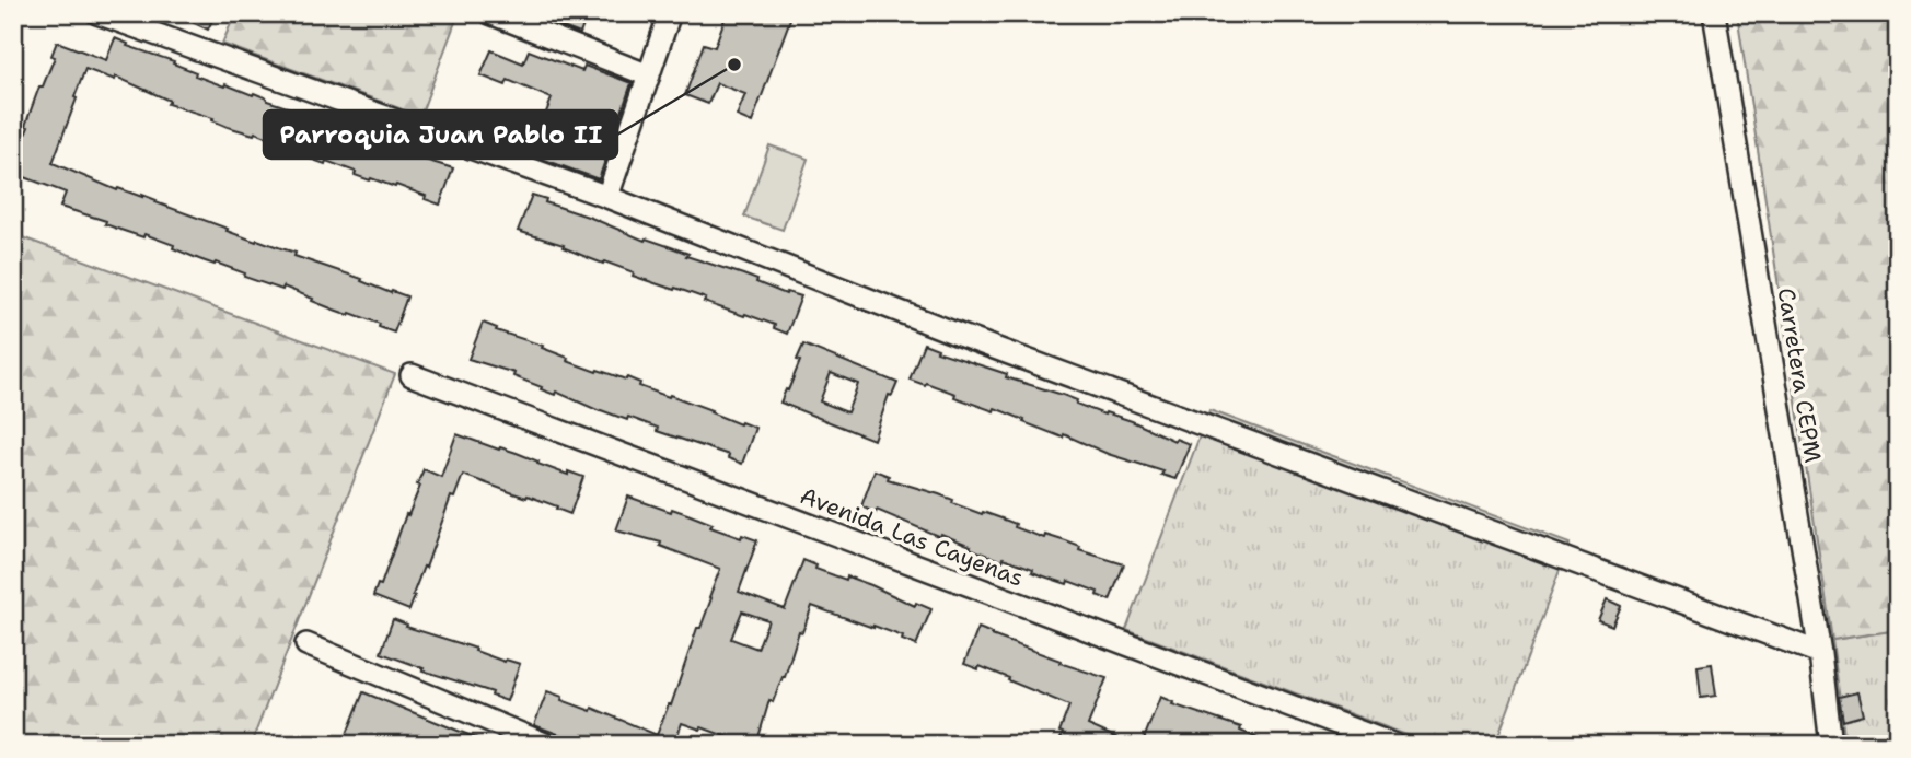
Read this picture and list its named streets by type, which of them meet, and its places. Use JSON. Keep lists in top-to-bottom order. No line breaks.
{"streets":{"street":["Carretera CEPM","Avenida Las Cayenas"]},"places":["Parroquia Juan Pablo II"]}
